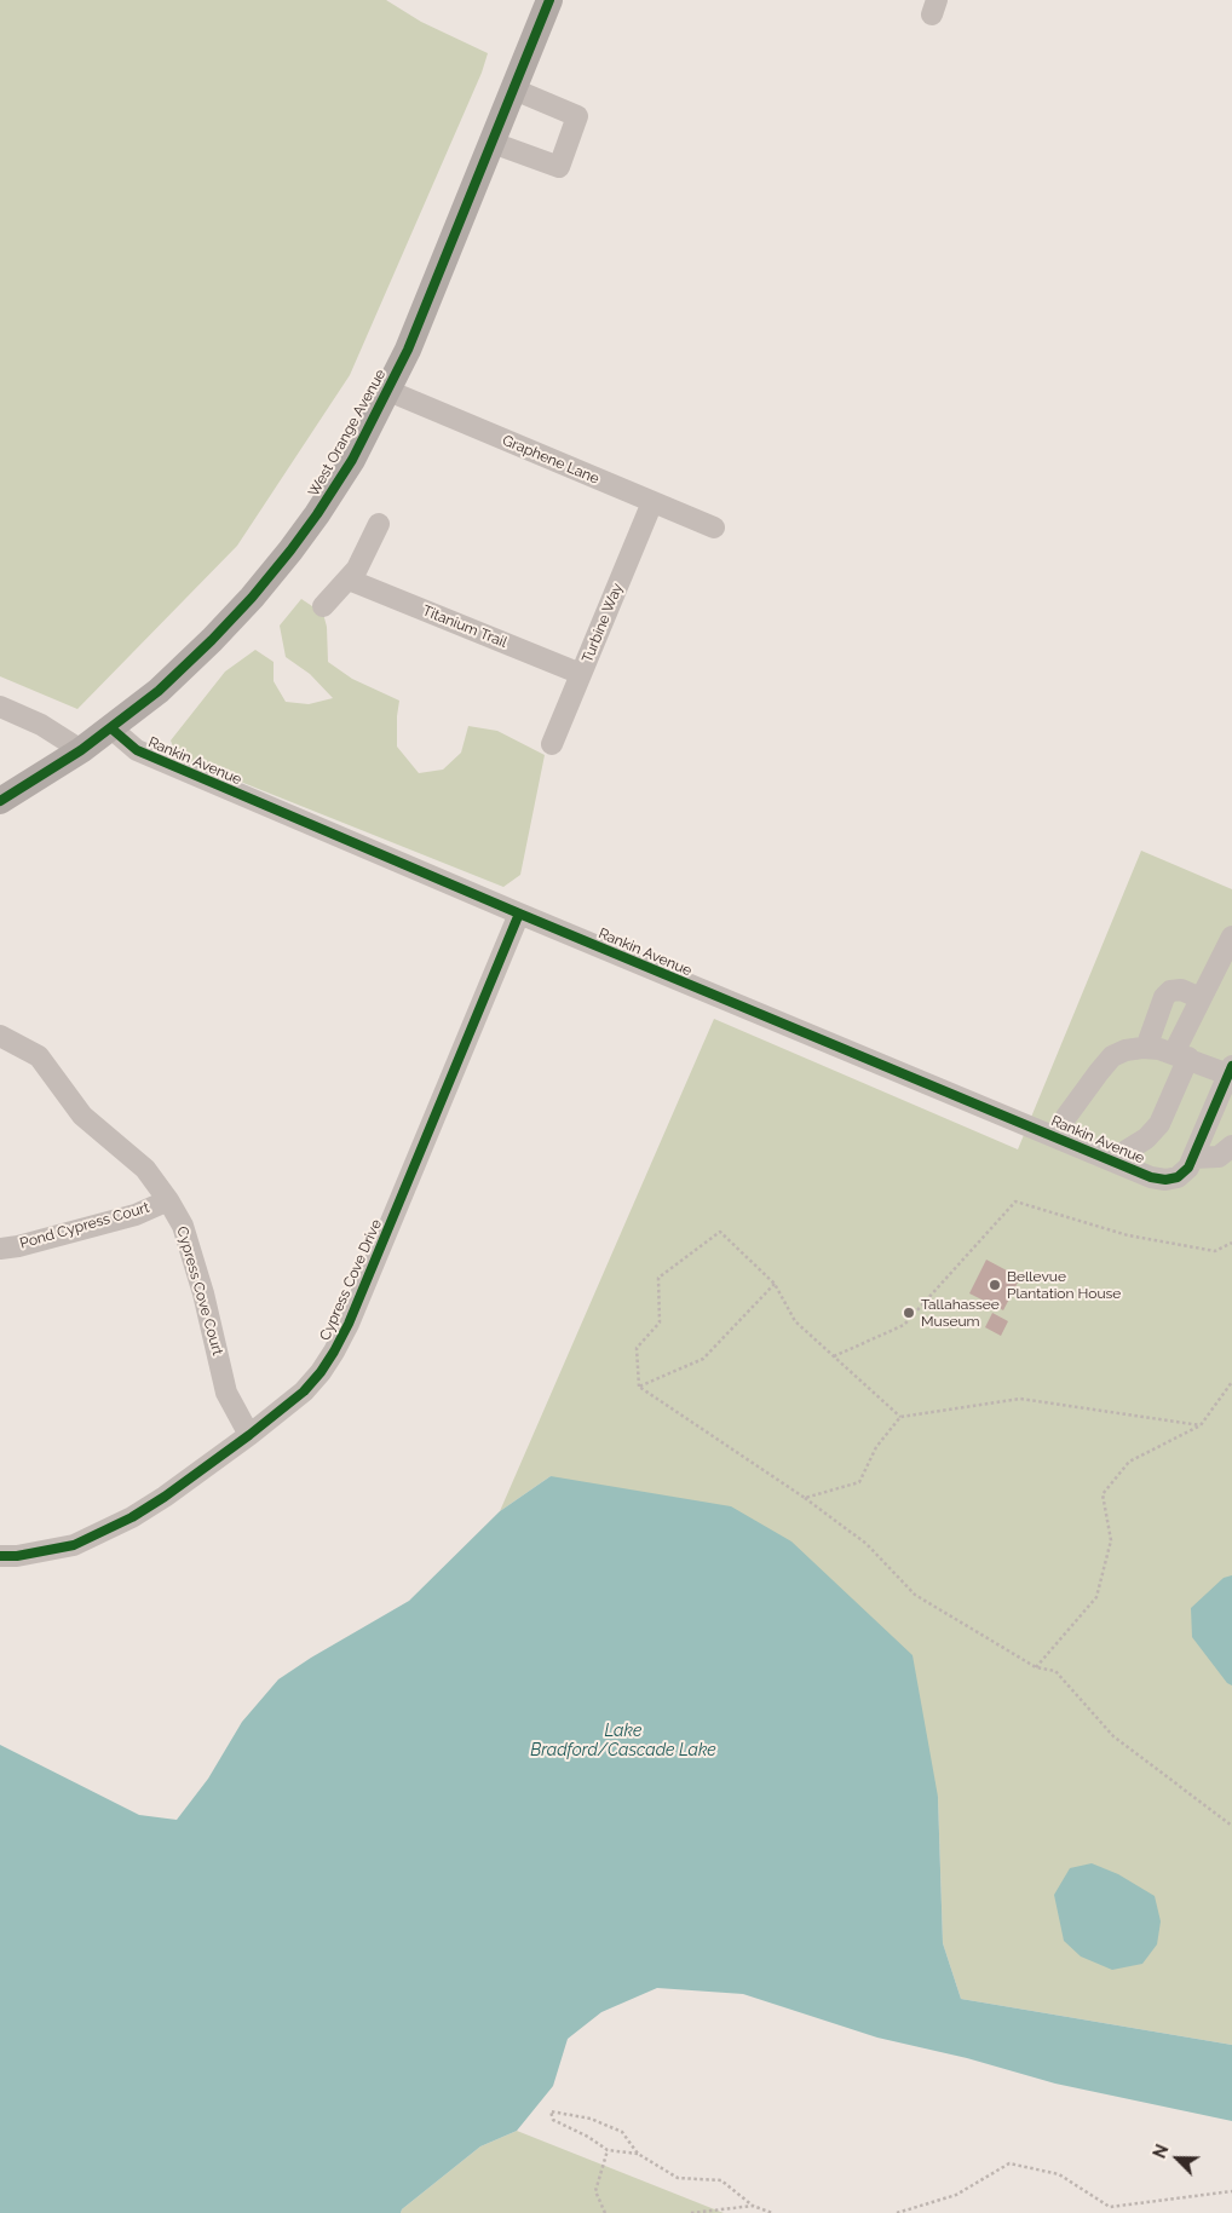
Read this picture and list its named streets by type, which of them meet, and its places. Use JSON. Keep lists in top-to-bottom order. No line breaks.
{"streets":{"main road":["West Orange Avenue"],"street":["Graphene Lane","Turbine Way","Titanium Trail","Rankin Avenue","Pond Cypress Court","Cypress Cove Drive","Cypress Cove Court"]},"crossings":[["West Orange Avenue","Graphene Lane"],["West Orange Avenue","Rankin Avenue"],["Graphene Lane","Turbine Way"],["Turbine Way","Titanium Trail"],["Rankin Avenue","Cypress Cove Drive"],["Pond Cypress Court","Cypress Cove Court"],["Cypress Cove Drive","Cypress Cove Court"]],"water":["Lake Bradford/Cascade Lake"],"places":["Bellevue Plantation House","Tallahassee Museum"],"north":"top left"}
